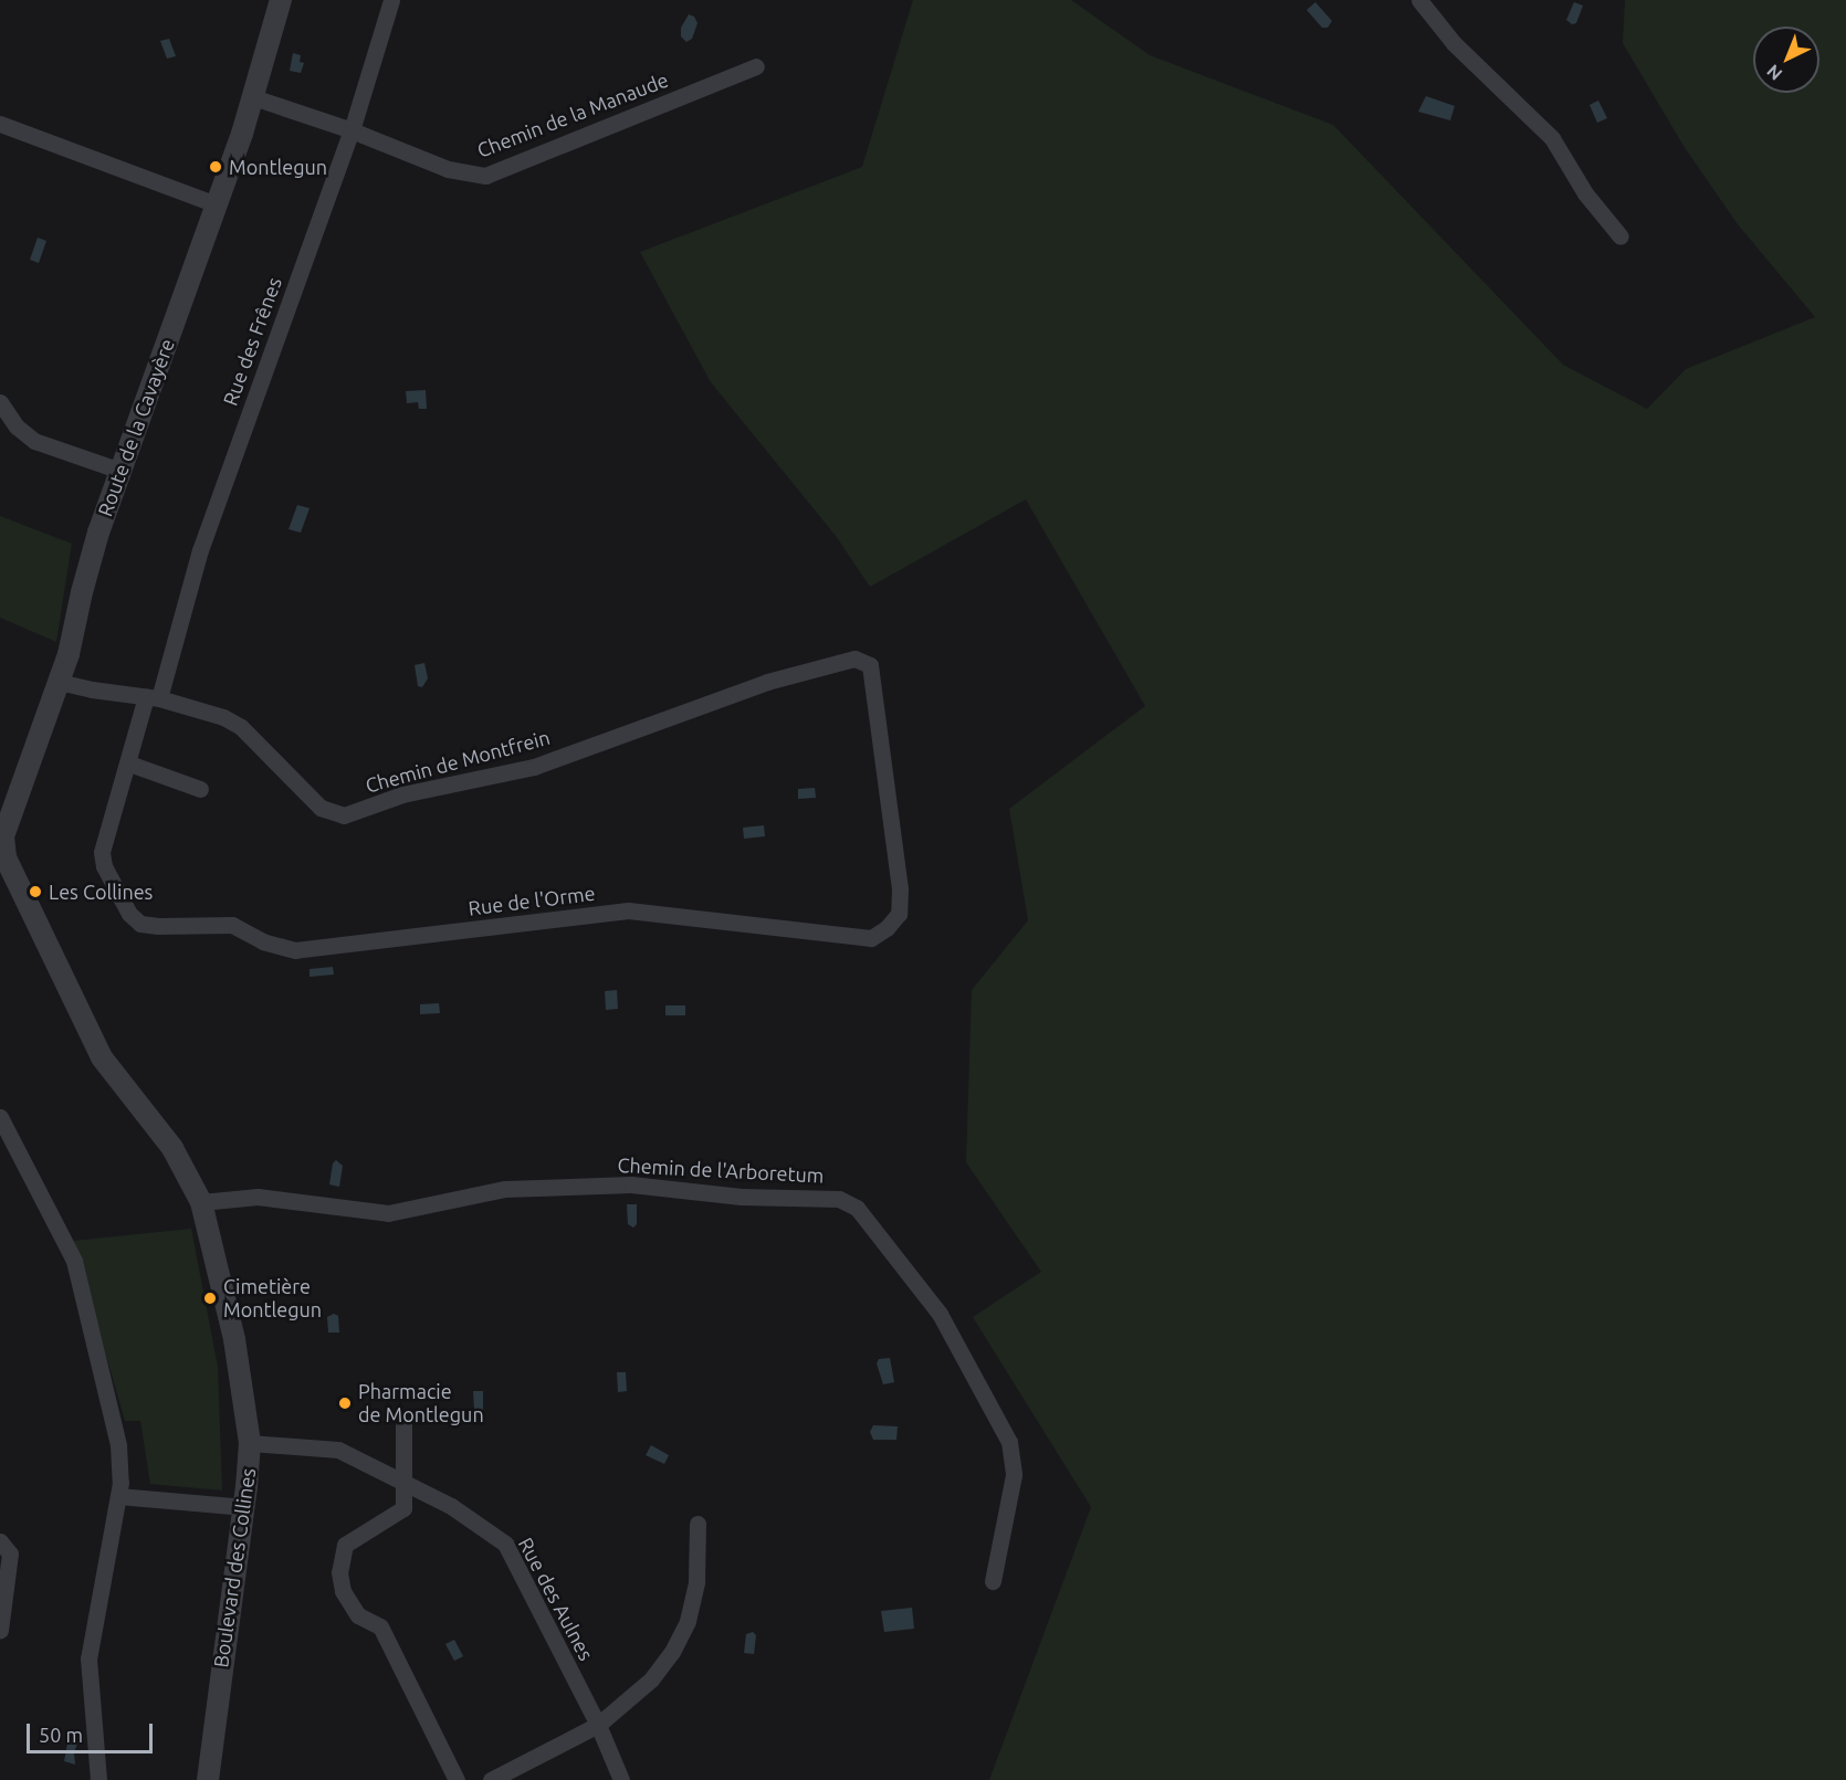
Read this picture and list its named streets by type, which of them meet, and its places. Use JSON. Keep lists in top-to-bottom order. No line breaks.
{"streets":{"street":["Chemin de la Manaude","Rue des Frênes","Route de la Cavayère","Chemin de Montfrein","Rue de l'Orme","Chemin de l'Arboretum","Boulevard des Collines","Rue des Aulnes"]},"crossings":[["Chemin de la Manaude","Rue des Frênes"],["Chemin de la Manaude","Route de la Cavayère"],["Rue des Frênes","Chemin de Montfrein"],["Rue des Frênes","Rue de l'Orme"],["Route de la Cavayère","Chemin de Montfrein"],["Route de la Cavayère","Boulevard des Collines"],["Chemin de Montfrein","Rue de l'Orme"],["Chemin de l'Arboretum","Boulevard des Collines"],["Boulevard des Collines","Rue des Aulnes"]],"places":["Montlegun","Les Collines","Cimetière Montlegun","Pharmacie de Montlegun"],"scale_bar":"50 m","north":"bottom left"}
